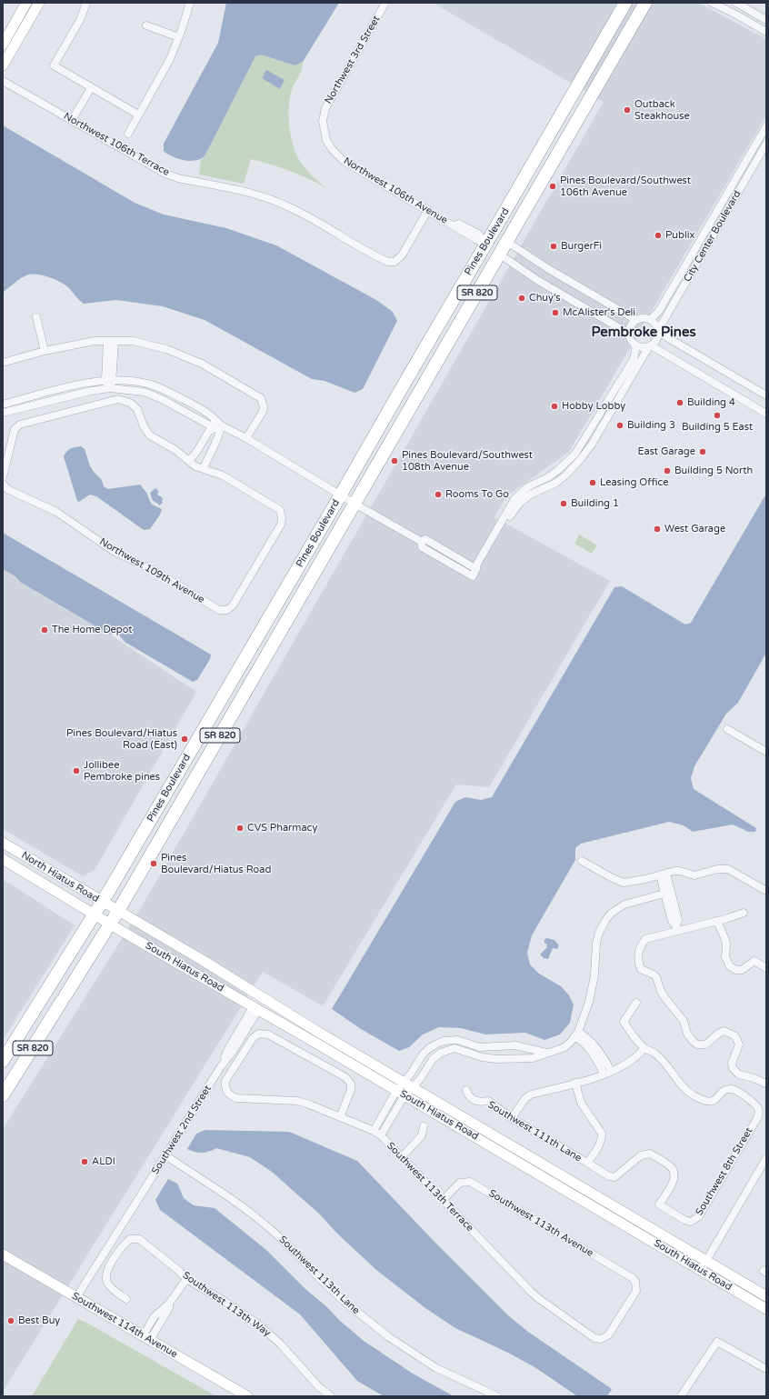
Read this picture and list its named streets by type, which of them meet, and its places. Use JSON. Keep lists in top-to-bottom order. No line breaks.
{"streets":{"highway":["Pines Boulevard","SR 820"],"main road":["North Hiatus Road","South Hiatus Road","Southwest 114th Avenue"],"street":["Northwest 3rd Street","Northwest 106th Terrace","Northwest 106th Avenue","City Center Boulevard","Northwest 109th Avenue","Southwest 2nd Street","Southwest 111th Lane","Southwest 8th Street","Southwest 113th Terrace","Southwest 113th Avenue","Southwest 113th Lane","Southwest 113th Way"]},"crossings":[["Northwest 3rd Street","Northwest 106th Avenue"],["Northwest 106th Terrace","Northwest 106th Avenue"],["Northwest 106th Avenue","Pines Boulevard"],["Pines Boulevard","North Hiatus Road"],["Pines Boulevard","South Hiatus Road"],["North Hiatus Road","South Hiatus Road"],["South Hiatus Road","Southwest 2nd Street"],["Southwest 2nd Street","Southwest 113th Lane"],["Southwest 2nd Street","Southwest 114th Avenue"],["Southwest 111th Lane","Southwest 8th Street"],["Southwest 113th Terrace","Southwest 113th Avenue"]],"districts":["Pembroke Pines"],"places":["Outback Steakhouse","Pines Boulevard/Southwest 106th Avenue","Publix","BurgerFi","Chuy's","McAlister's Deli","Building 4","Hobby Lobby","Building 5 East","Building 3","East Garage","Pines Boulevard/Southwest 108th Avenue","Building 5 North","Leasing Office","Rooms To Go","Building 1","West Garage","The Home Depot","Pines Boulevard/Hiatus Road (East)","Jollibee Pembroke pines","CVS Pharmacy","Pines Boulevard/Hiatus Road","ALDI","Best Buy"]}
